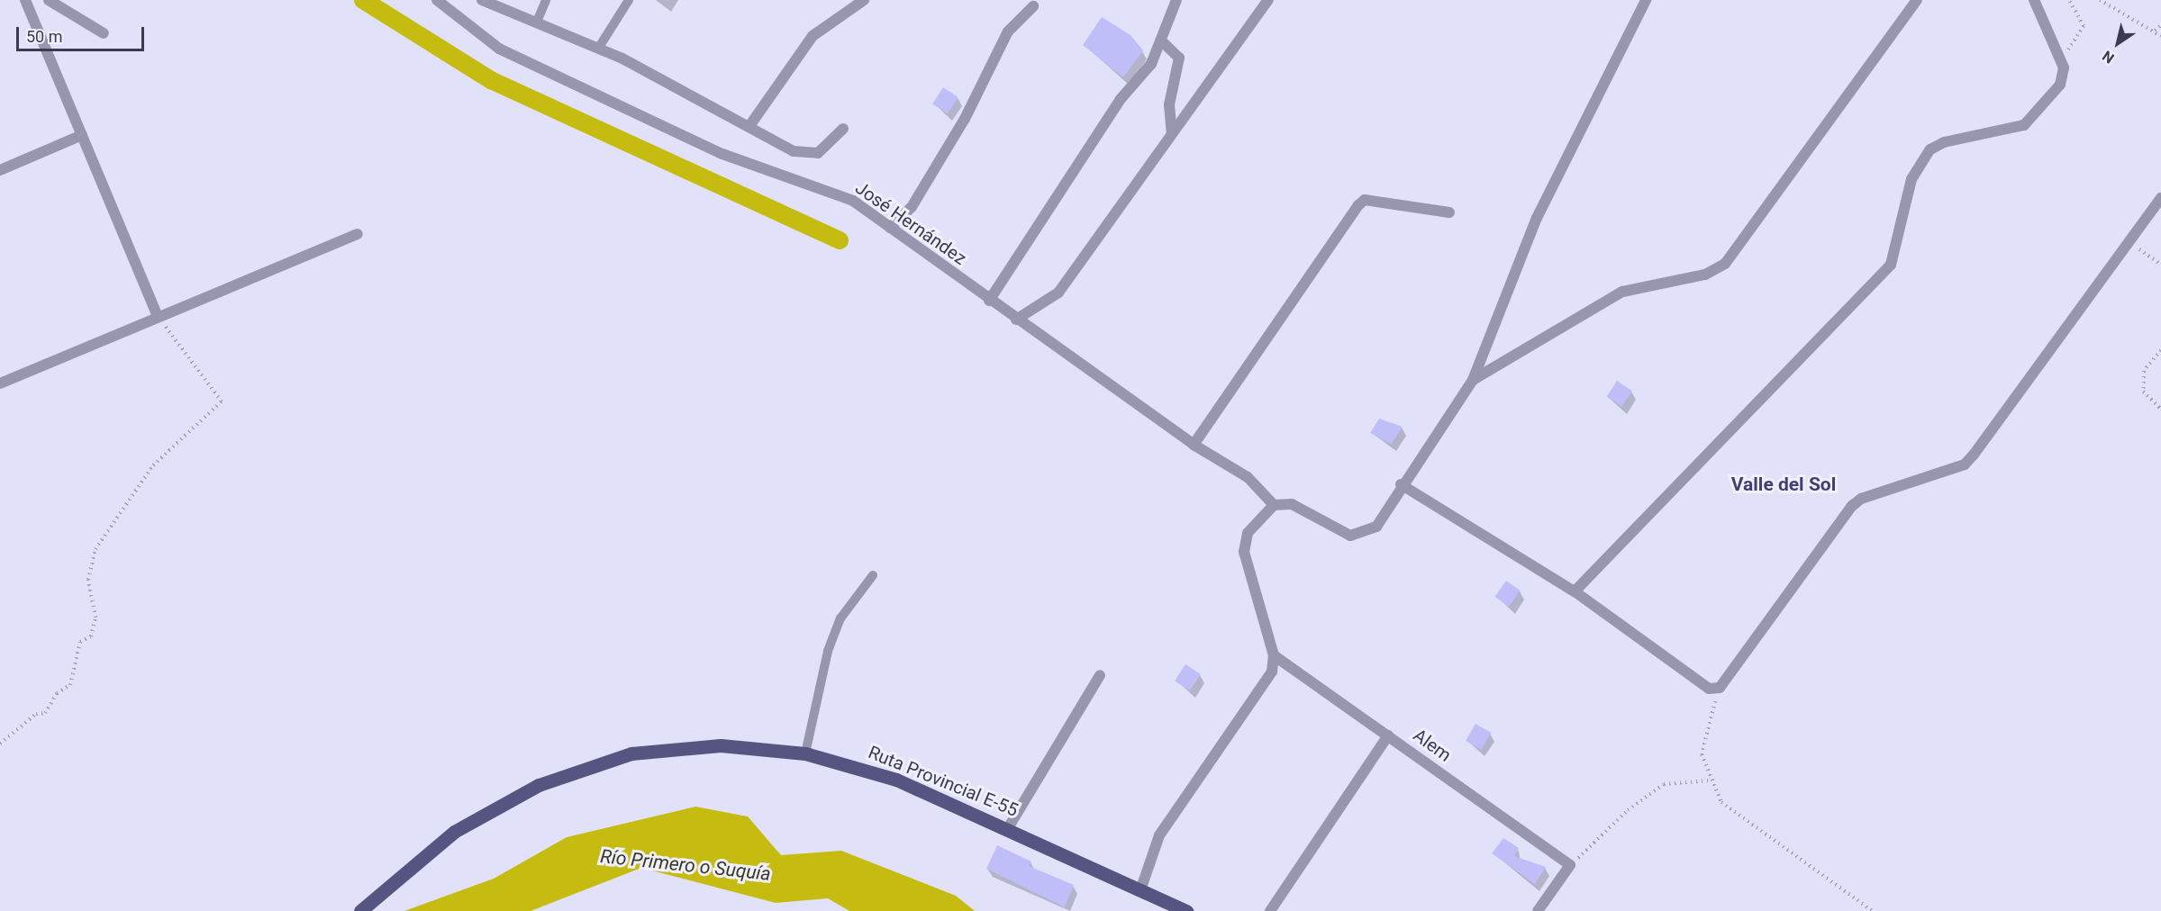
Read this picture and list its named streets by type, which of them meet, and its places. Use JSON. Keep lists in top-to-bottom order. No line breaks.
{"streets":{"main road":["Ruta Provincial E-55"],"street":["José Hernández","Alem"]},"districts":["Valle del Sol"],"water":["Río Primero o Suquía"],"scale_bar":"50 m","north":"bottom left"}
